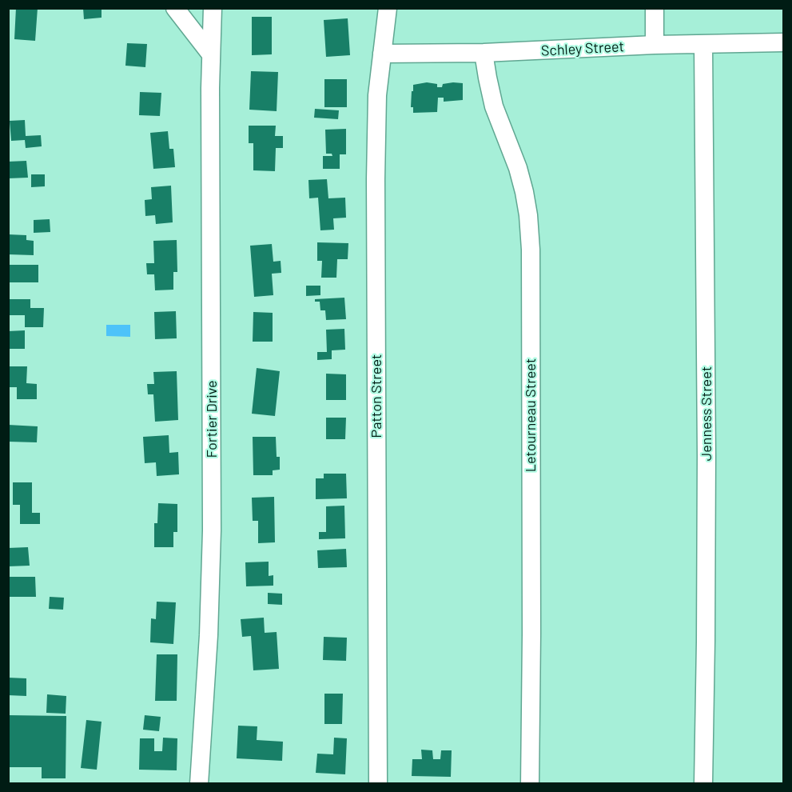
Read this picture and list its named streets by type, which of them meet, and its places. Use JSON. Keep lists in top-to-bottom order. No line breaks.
{"streets":{"street":["Schley Street","Patton Street","Jenness Street","Letourneau Street","Fortier Drive"]},"crossings":[["Schley Street","Patton Street"],["Schley Street","Jenness Street"],["Schley Street","Letourneau Street"]]}
